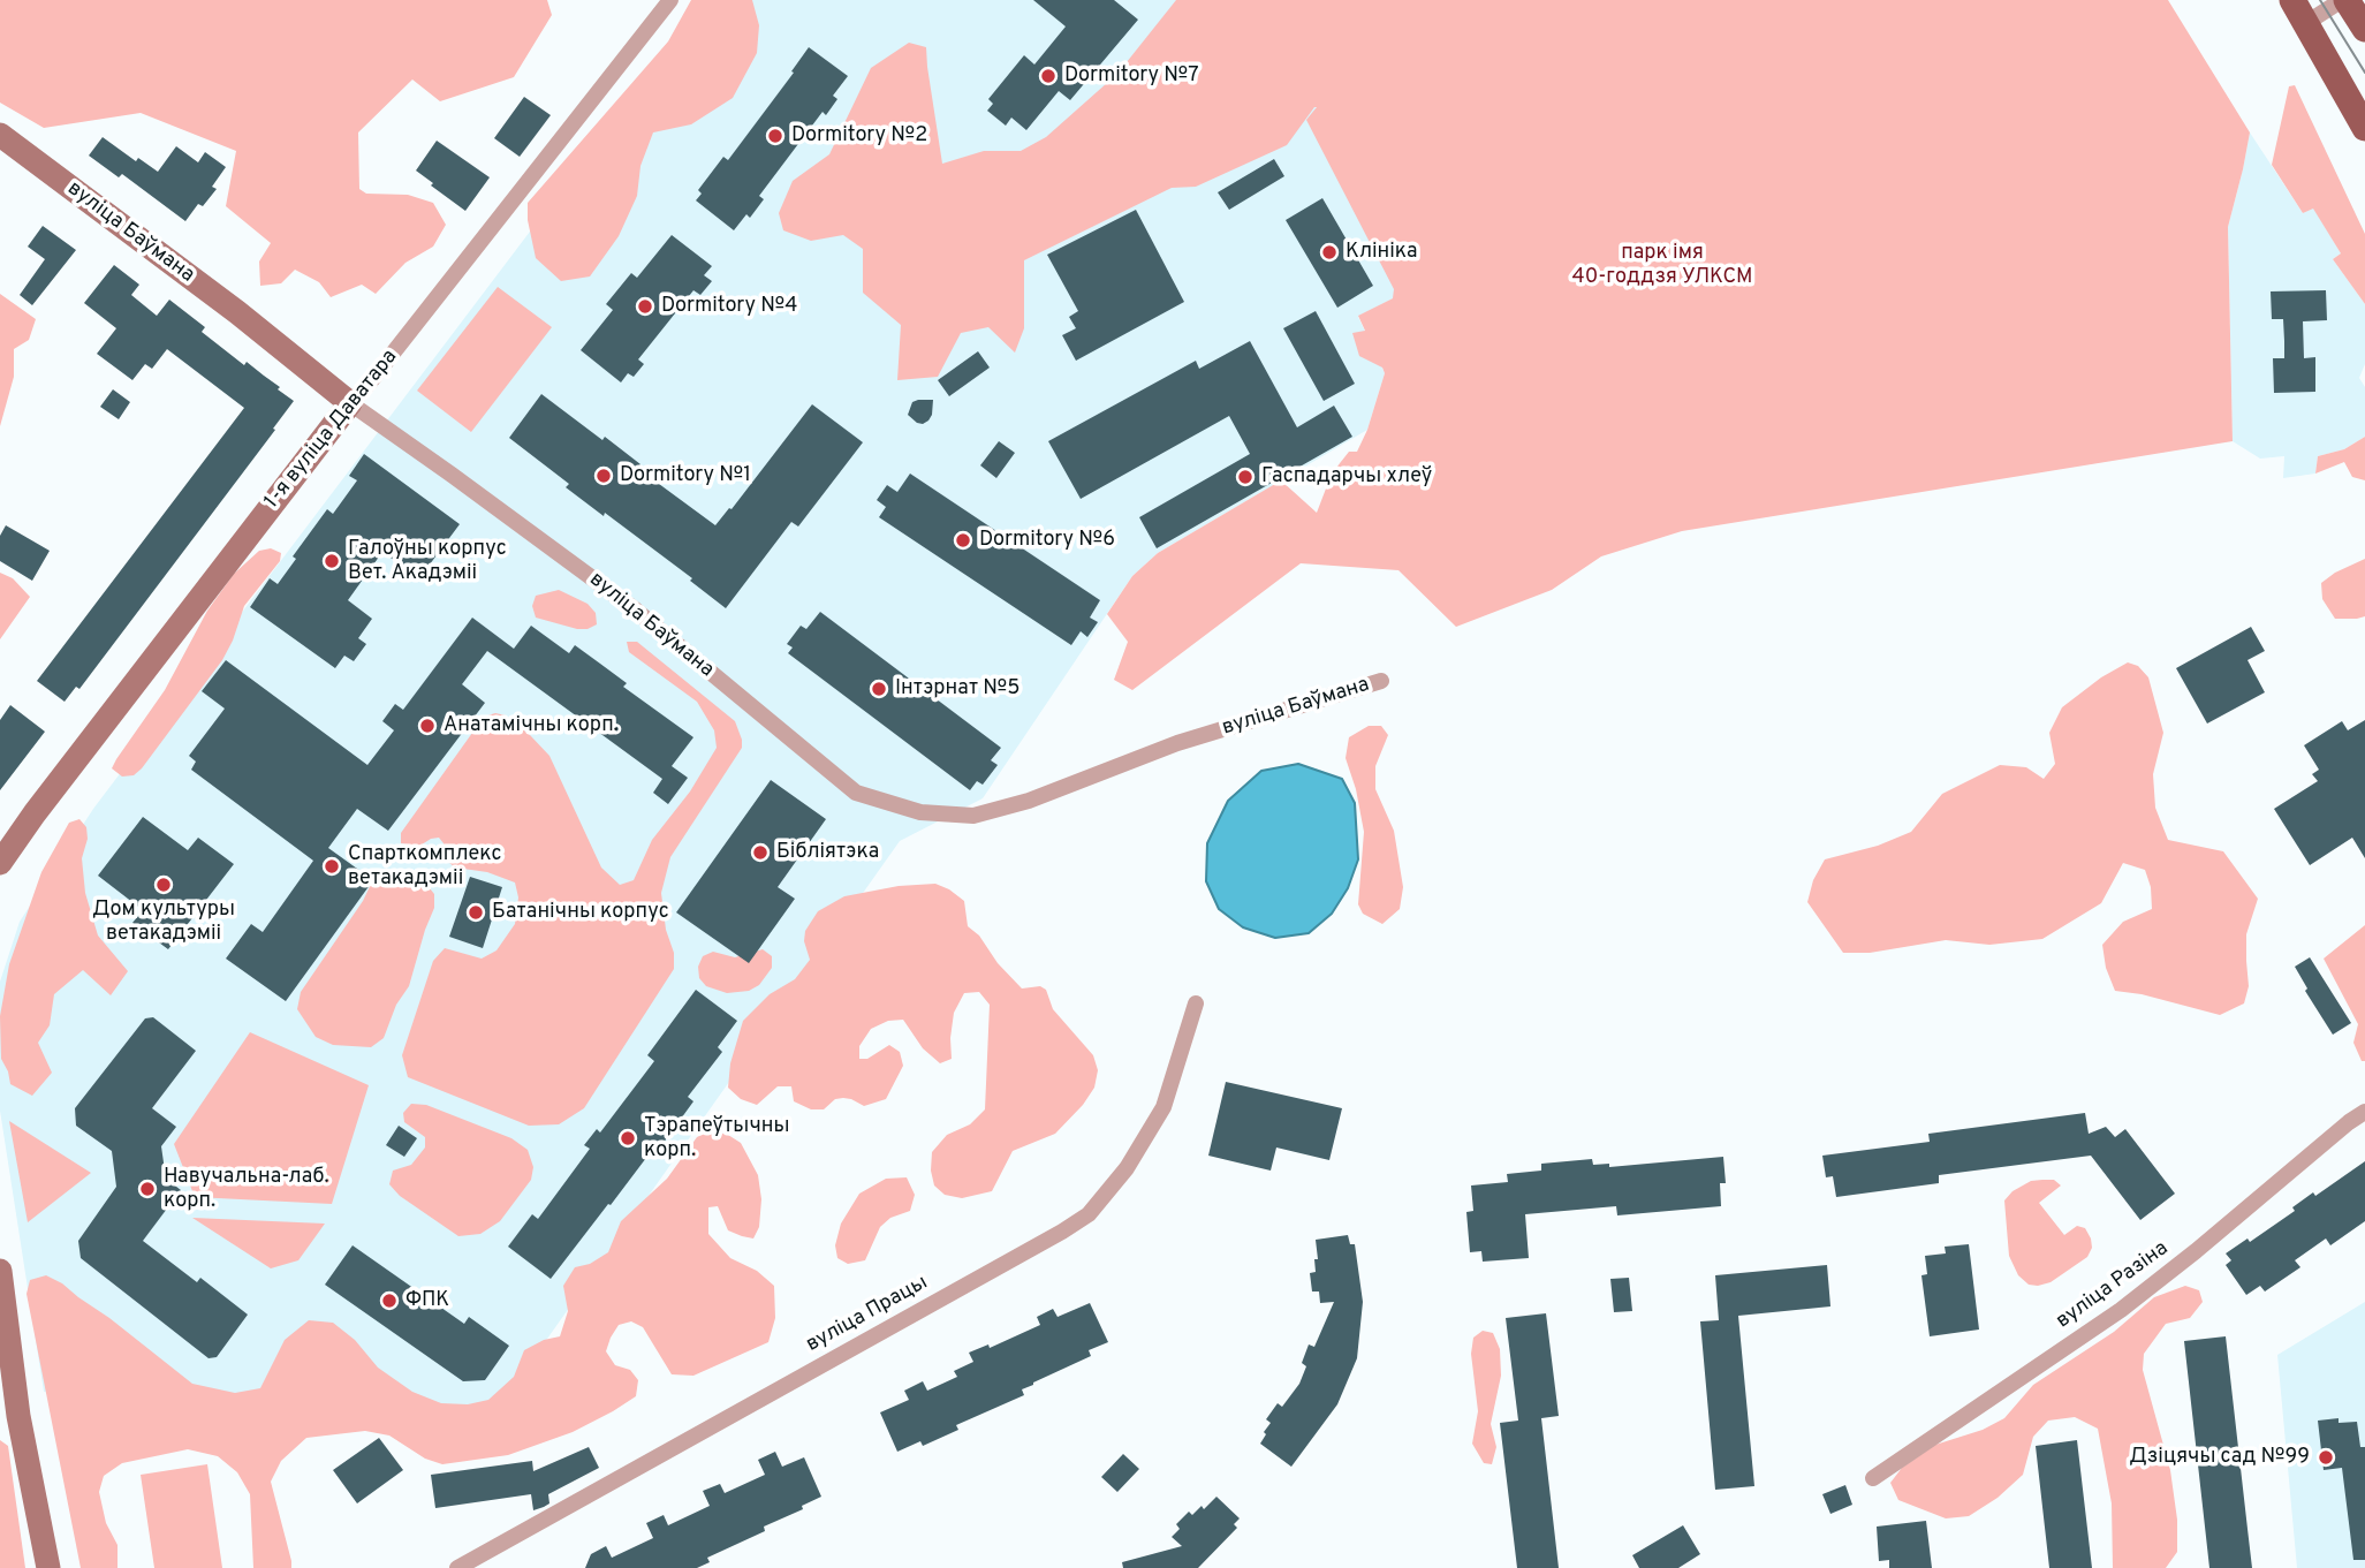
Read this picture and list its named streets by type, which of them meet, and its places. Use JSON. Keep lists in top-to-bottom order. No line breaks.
{"streets":{"street":["вуліца Баўмана","1-я вуліца Даватара","вуліца Разіна","вуліца Працы"]},"crossings":[["вуліца Баўмана","1-я вуліца Даватара"]],"parks":["парк імя 40-годдзя УЛКСМ"],"places":["Dormitory №7","Dormitory №2","Клініка","Dormitory №4","Dormitory №1","Гаспадарчы хлеў","Dormitory №6","Галоўны корпус Вет. Акадэміі","Інтэрнат №5","Анатамічны корп.","Бібліятэка","Спарткомплекс ветакадэміі","Дом культуры ветакадэміі","Батанічны корпус","Тэрапеўтычны корп.","Навучальна-лаб. корп.","ФПК","Дзіцячы сад №99"]}
